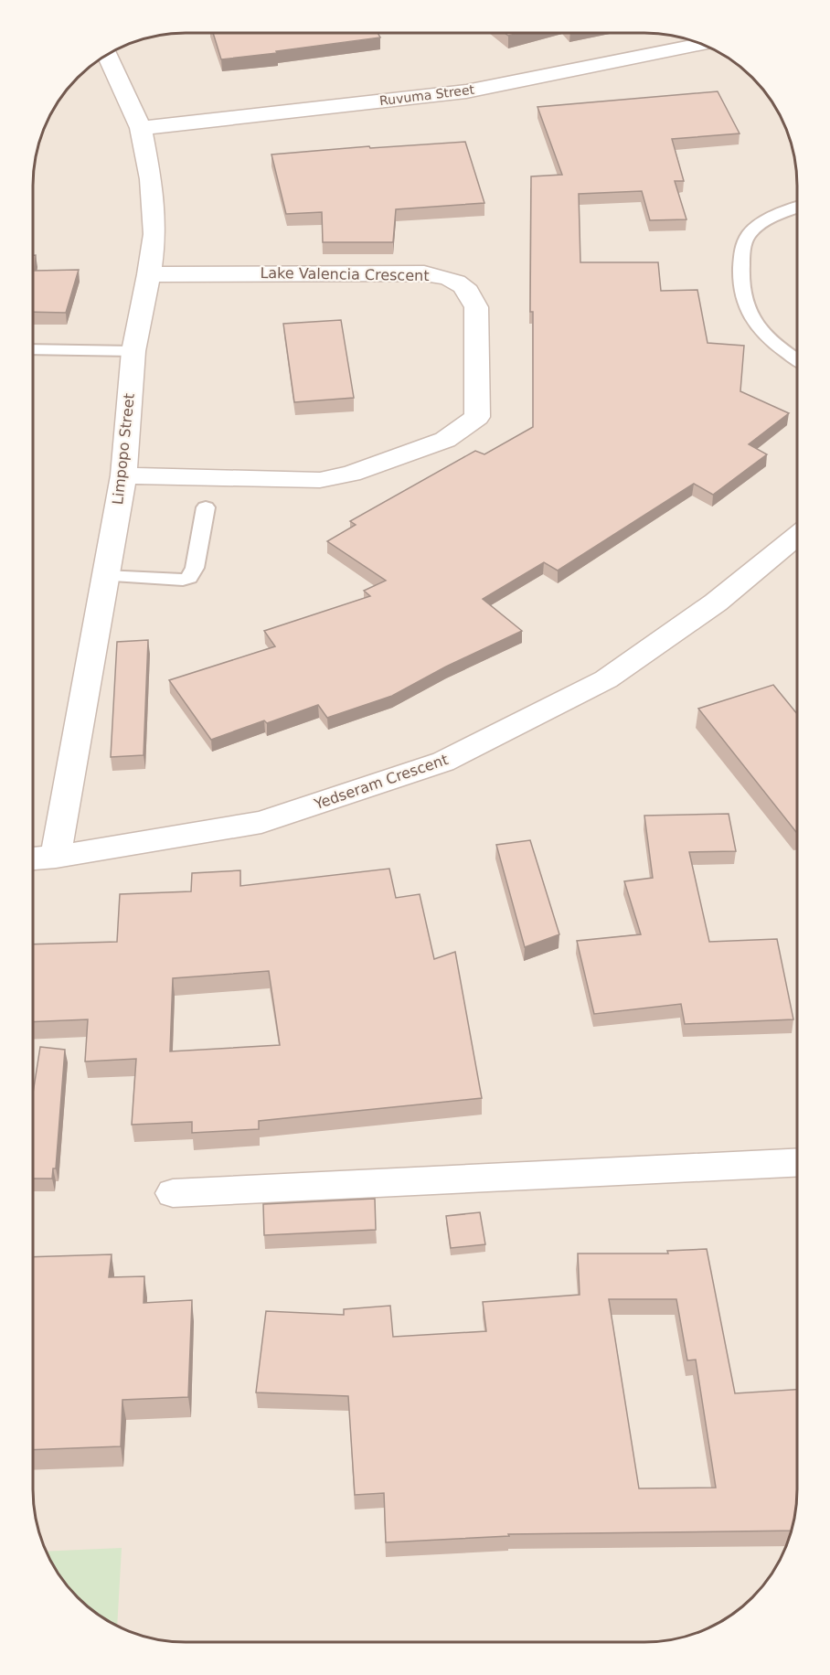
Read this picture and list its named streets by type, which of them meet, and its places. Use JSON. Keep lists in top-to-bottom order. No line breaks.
{"streets":{"street":["Ruvuma Street","Lake Valencia Crescent","Limpopo Street","Yedseram Crescent"]},"crossings":[["Ruvuma Street","Limpopo Street"],["Lake Valencia Crescent","Limpopo Street"],["Limpopo Street","Yedseram Crescent"]]}
